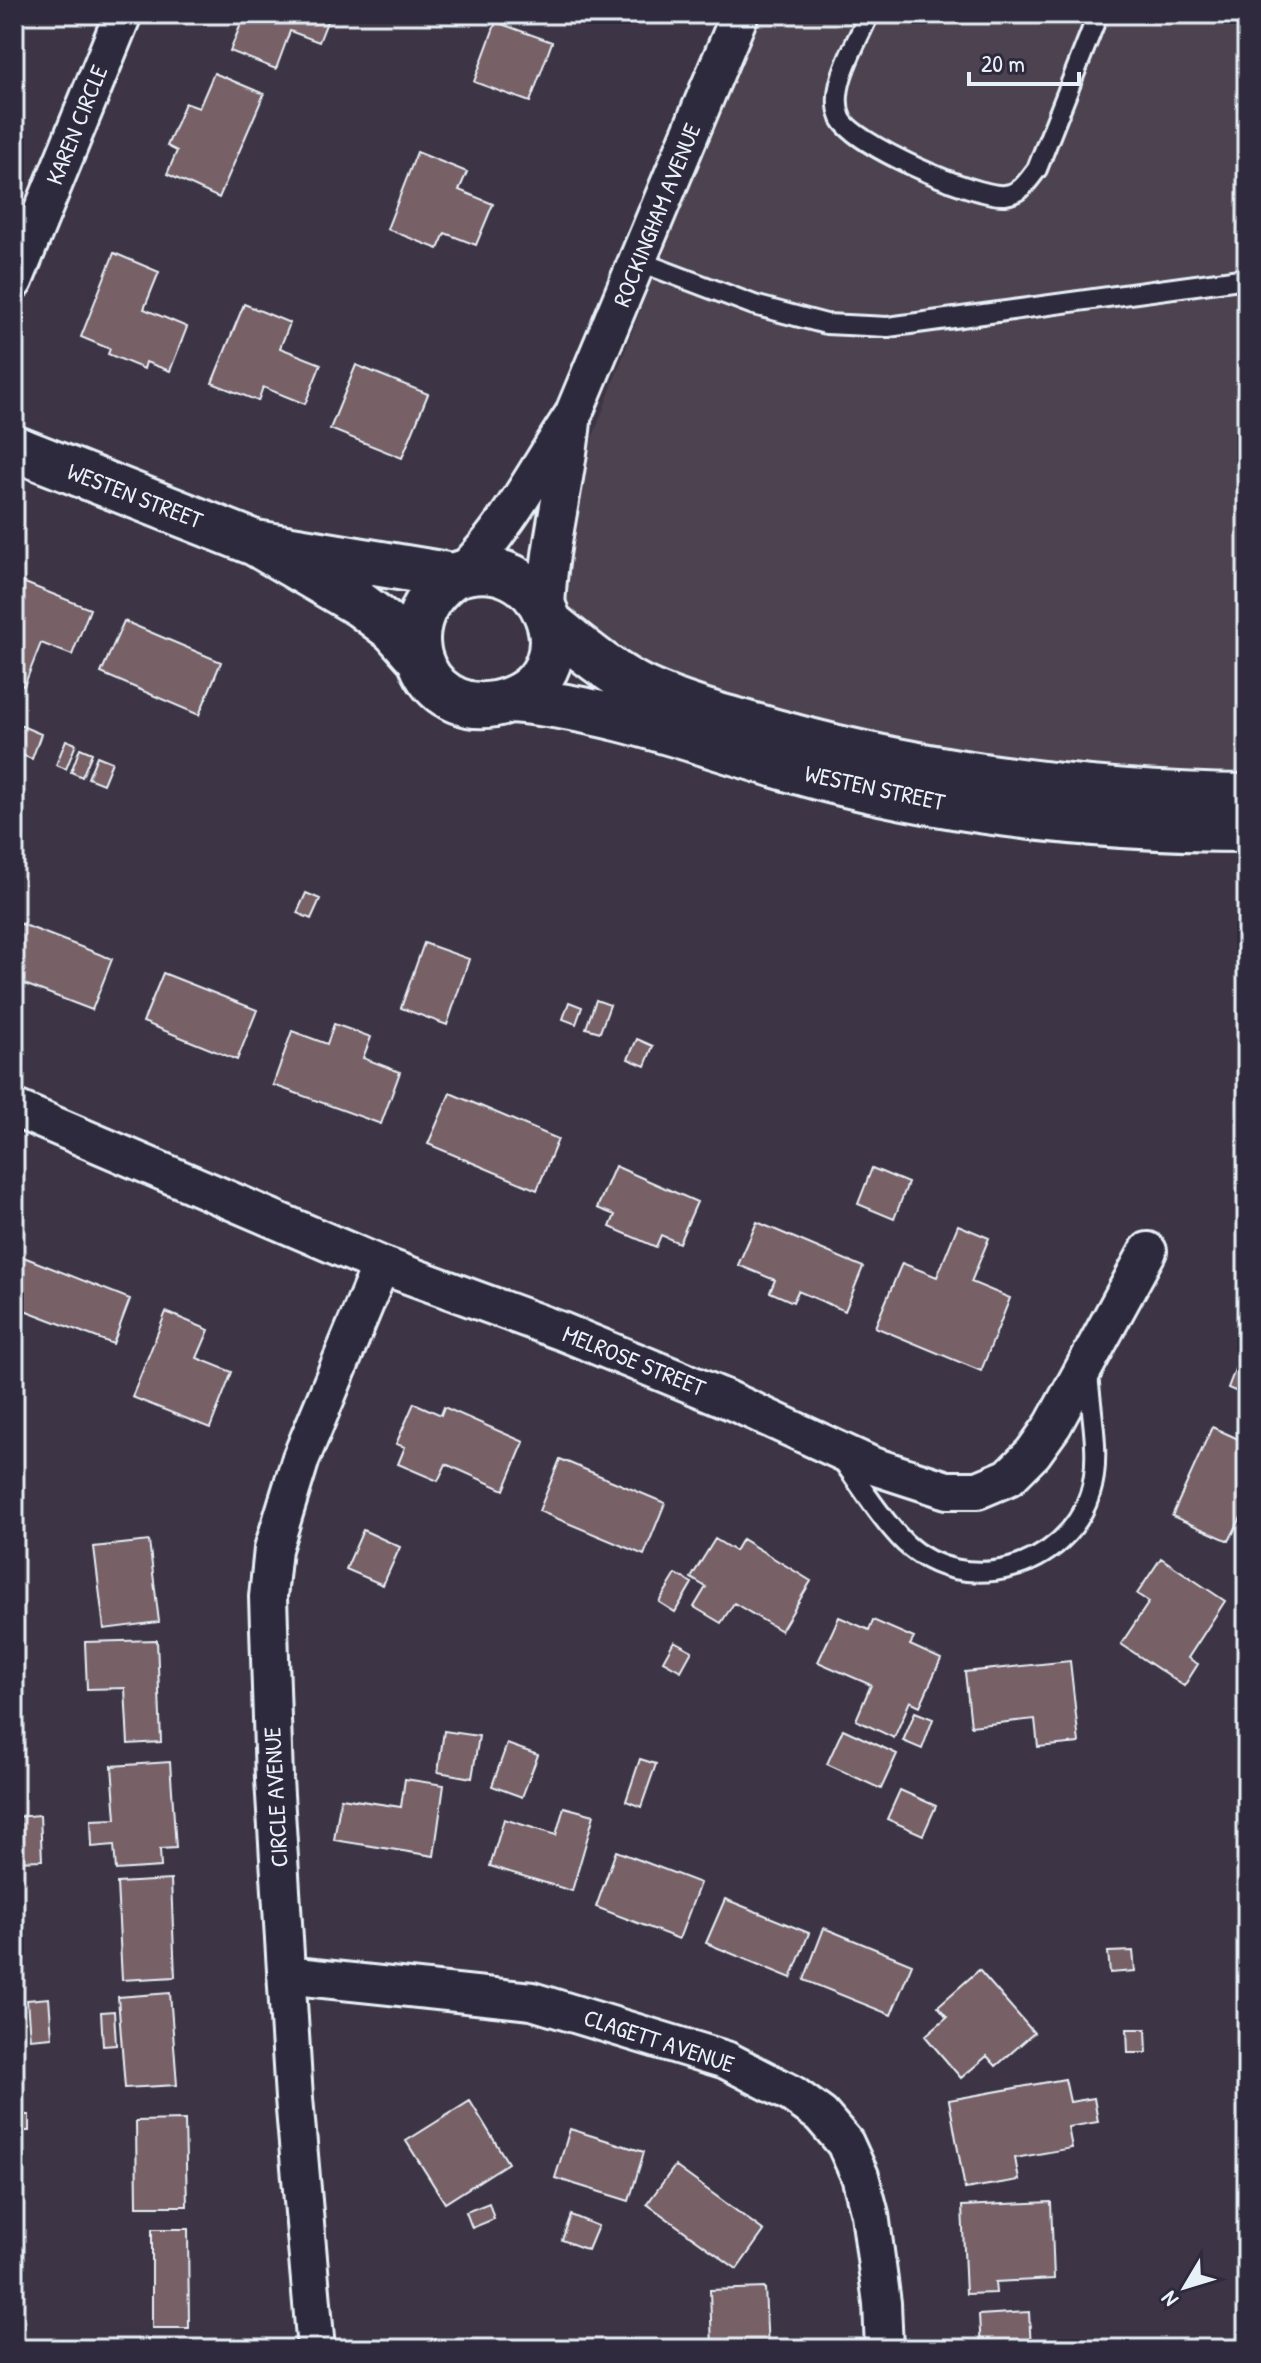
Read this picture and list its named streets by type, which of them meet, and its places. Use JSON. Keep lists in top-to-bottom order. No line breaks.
{"streets":{"street":["KAREN CIRCLE","ROCKINGHAM AVENUE","WESTEN STREET","MELROSE STREET","CIRCLE AVENUE","CLAGETT AVENUE"]},"crossings":[["ROCKINGHAM AVENUE","WESTEN STREET"],["MELROSE STREET","CIRCLE AVENUE"],["CIRCLE AVENUE","CLAGETT AVENUE"]],"scale_bar":"20 m","north":"bottom left"}
